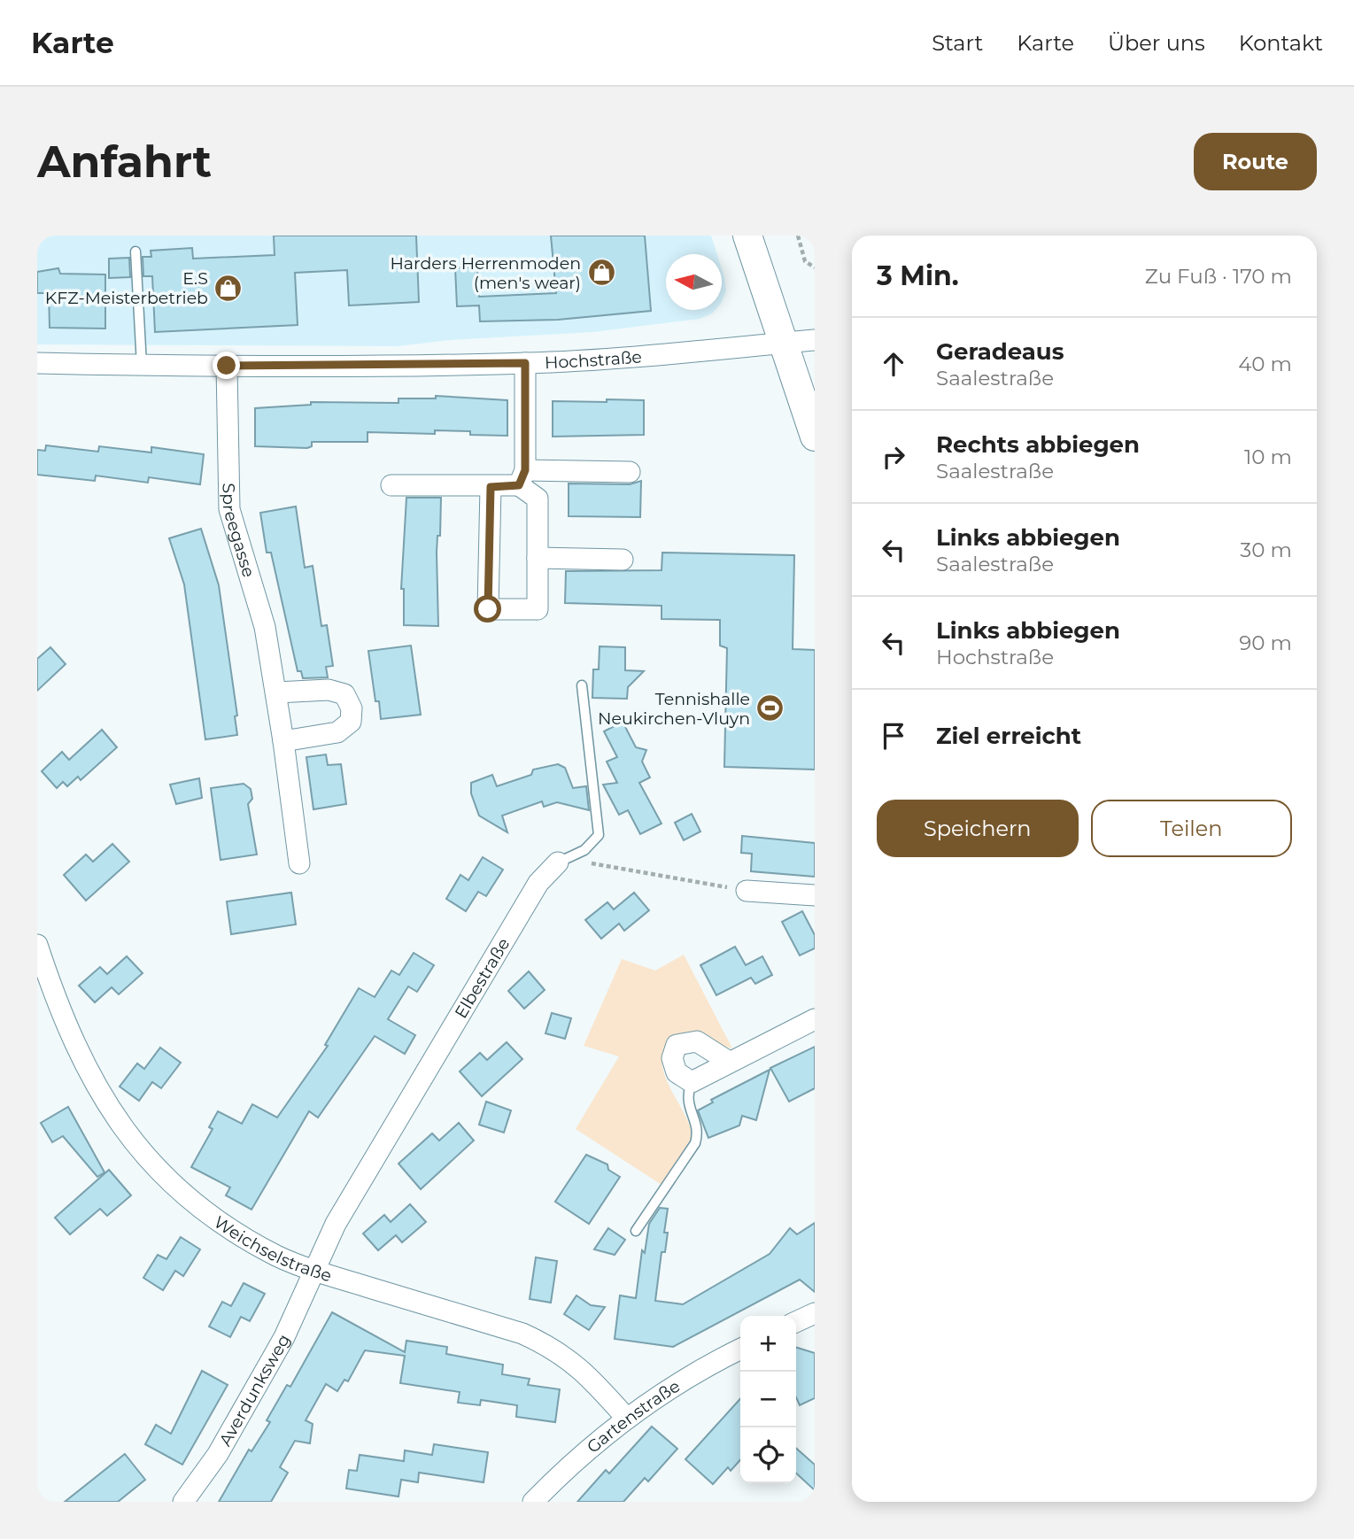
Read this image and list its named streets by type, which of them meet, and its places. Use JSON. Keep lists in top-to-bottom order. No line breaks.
{"streets":{"street":["Hochstraße","Spreegasse","Elbestraße","Weichselstraße","Averdunksweg","Gartenstraße"]},"crossings":[["Hochstraße","Spreegasse"],["Elbestraße","Weichselstraße"],["Elbestraße","Averdunksweg"],["Weichselstraße","Averdunksweg"],["Weichselstraße","Gartenstraße"]],"places":{"shop":["Harders Herrenmoden (men's wear)","E.S KFZ-Meisterbetrieb"],"sports":["Tennishalle Neukirchen-Vluyn"]},"north":"left","page":{"header":"Karte","nav":["Start","Karte","Über uns","Kontakt"],"buttons":["Route",["Speichern","Teilen"]],"title":"Anfahrt","heading":["3 Min.","Zu Fuß · 170 m"],"list":[["Geradeaus","Saalestraße","40 m"],["Rechts abbiegen","Saalestraße","10 m"],["Links abbiegen","Saalestraße","30 m"],["Links abbiegen","Hochstraße","90 m"],"Ziel erreicht"],"map_buttons":["+","−"]}}
